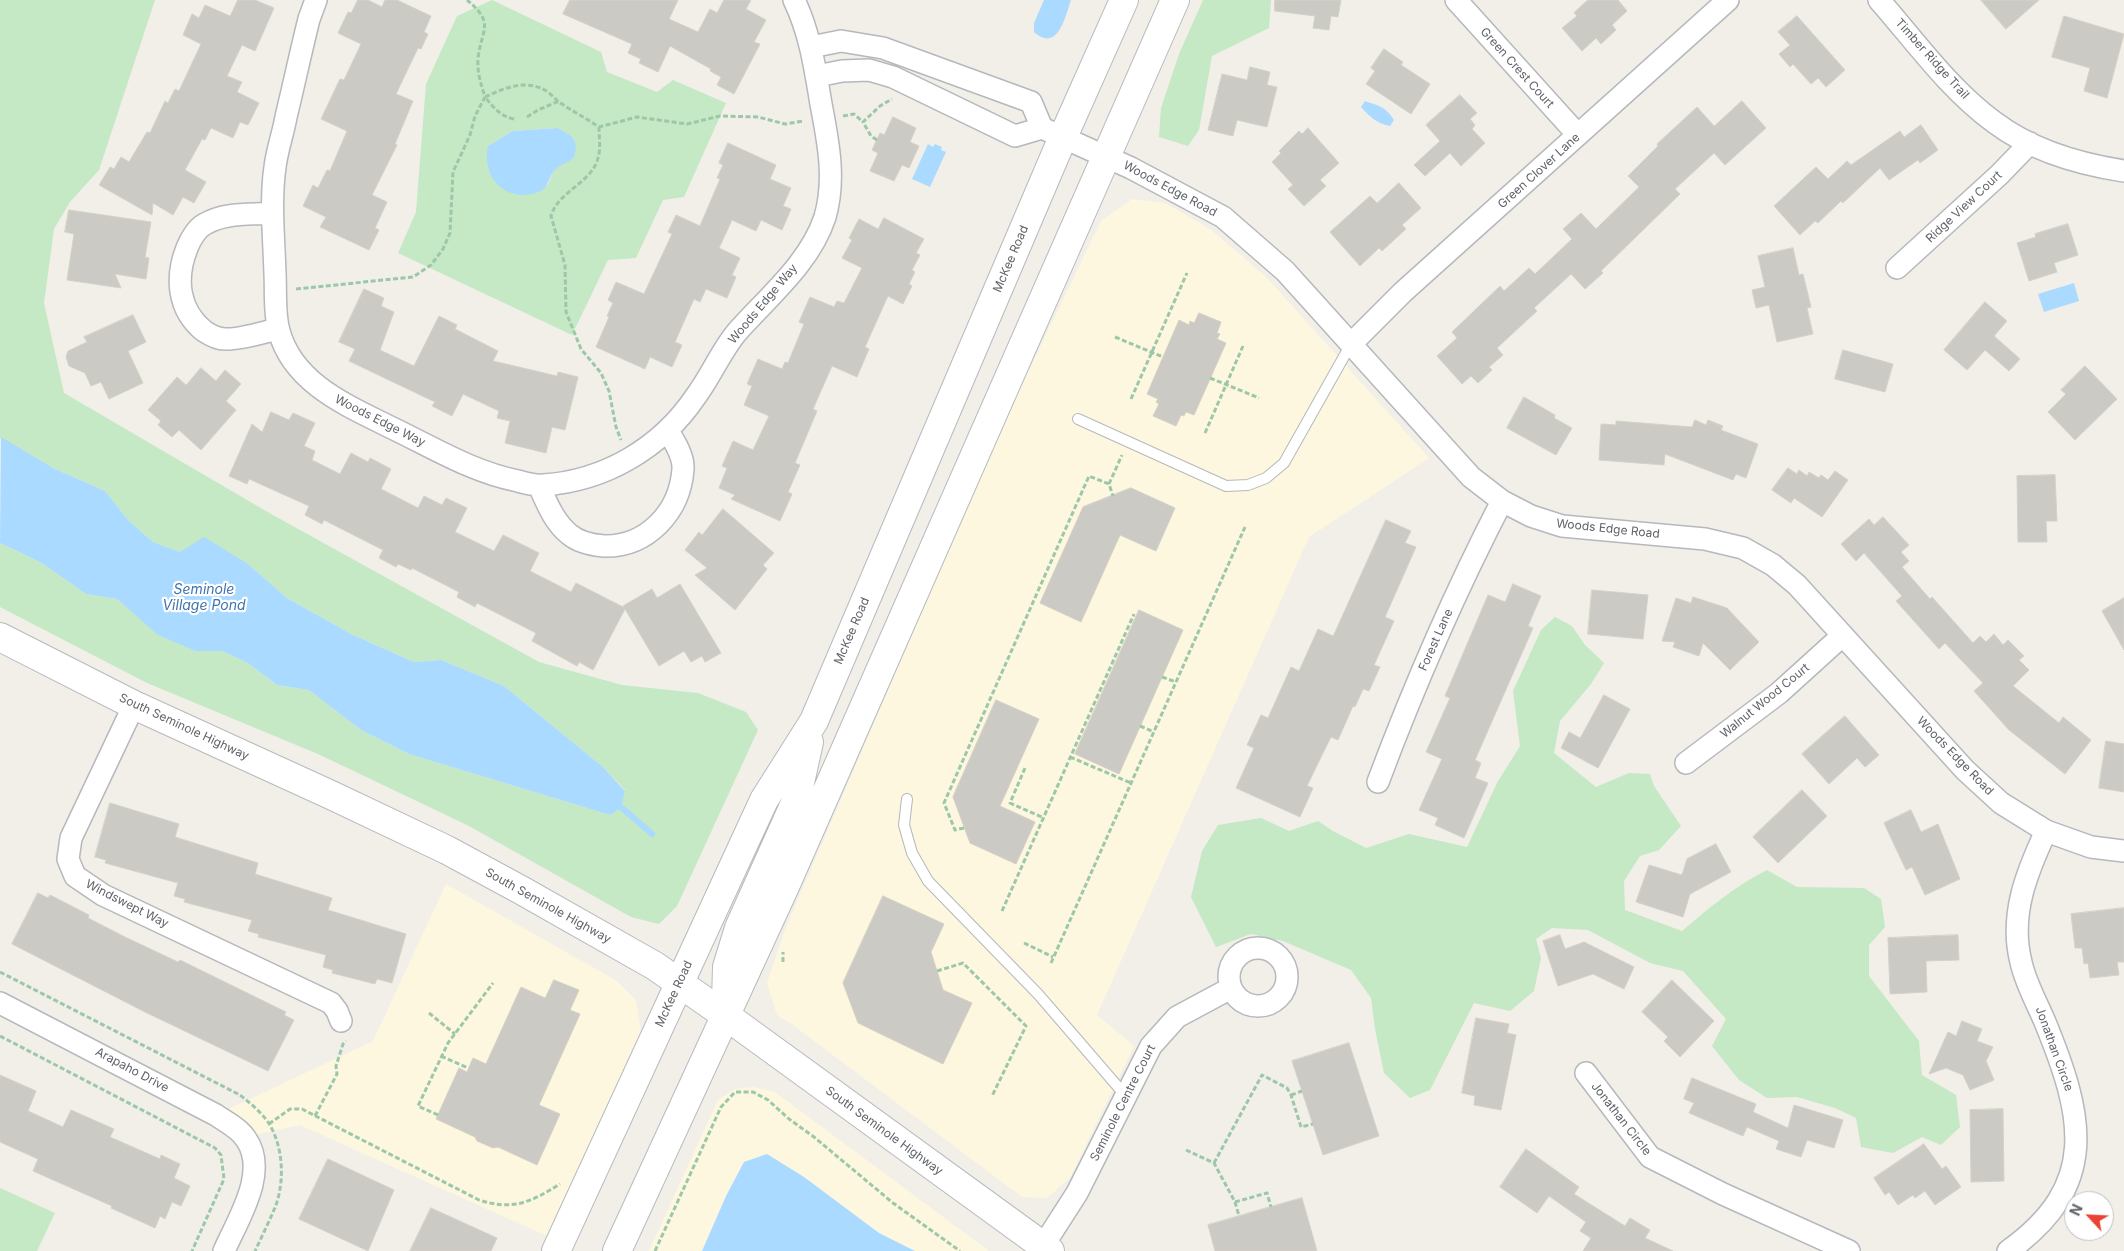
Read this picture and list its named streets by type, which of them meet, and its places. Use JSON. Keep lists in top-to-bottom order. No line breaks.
{"streets":{"main road":["McKee Road","South Seminole Highway"],"street":["Timber Ridge Trail","Green Crest Court","Green Clover Lane","Woods Edge Road","Ridge View Court","Woods Edge Way","Forest Lane","Walnut Wood Court","Windswept Way","Jonathan Circle","Arapaho Drive","Seminole Centre Court"]},"crossings":[["Timber Ridge Trail","Ridge View Court"],["Green Crest Court","Green Clover Lane"],["Green Clover Lane","Woods Edge Road"],["Woods Edge Road","McKee Road"],["Woods Edge Road","Forest Lane"],["Woods Edge Road","Walnut Wood Court"],["Woods Edge Road","Jonathan Circle"],["McKee Road","South Seminole Highway"],["South Seminole Highway","Windswept Way"],["South Seminole Highway","Seminole Centre Court"]],"water":["Seminole Village Pond"],"north":"top left"}
